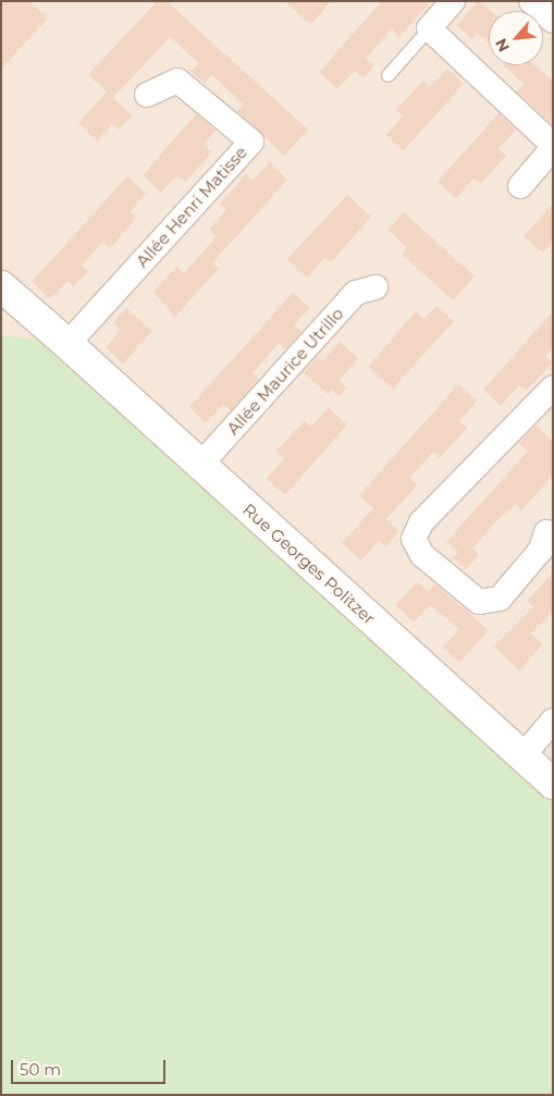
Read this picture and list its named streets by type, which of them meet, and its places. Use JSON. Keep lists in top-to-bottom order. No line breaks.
{"streets":{"street":["Allée Henri Matisse","Allée Maurice Utrillo","Rue Georges Politzer"]},"crossings":[["Allée Henri Matisse","Rue Georges Politzer"],["Allée Maurice Utrillo","Rue Georges Politzer"]],"scale_bar":"50 m","north":"bottom left"}
